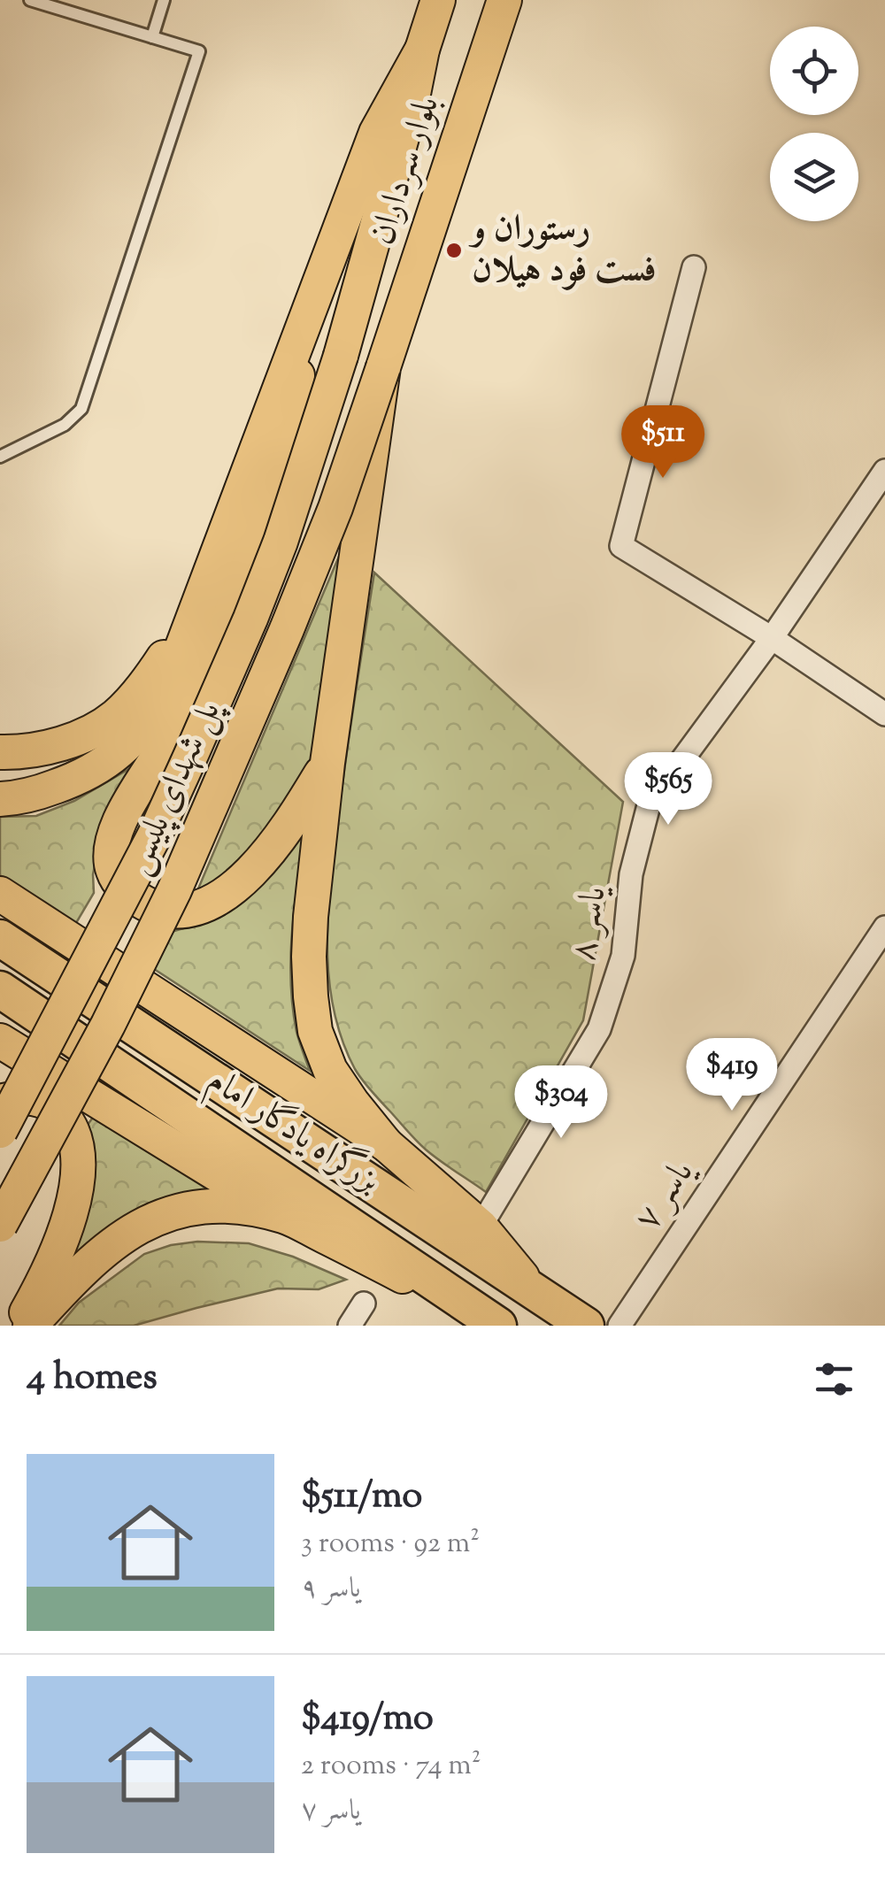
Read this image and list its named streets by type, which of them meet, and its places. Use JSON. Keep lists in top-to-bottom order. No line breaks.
{"streets":{"highway":["بزرگراه یادگار امام"],"main road":["بلوار سرداران","پل شهدای پلیس"],"street":["یاسر ۸","یاسر ۷"]},"crossings":[["بلوار سرداران","پل شهدای پلیس"]],"places":["رستوران و فست فود هیلان"],"page":{"price":["$511","$565","$419","$304"],"heading":"4 homes","list":[{"name":"$511/mo","note":"3 rooms · 92 m² · یاسر ۹"},{"name":"$419/mo","note":"2 rooms · 74 m² · یاسر ۷"}]}}
